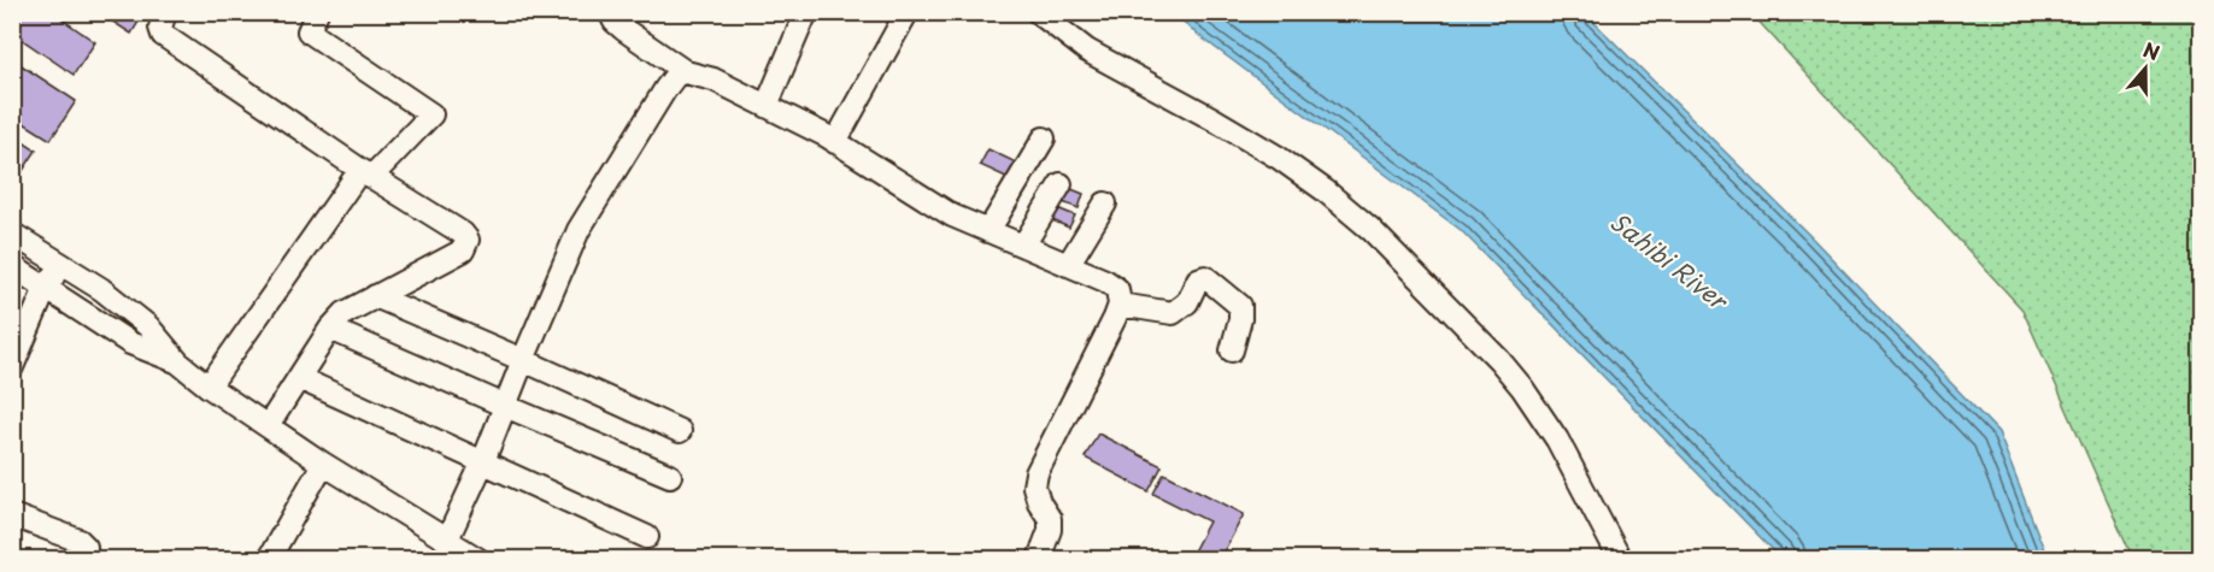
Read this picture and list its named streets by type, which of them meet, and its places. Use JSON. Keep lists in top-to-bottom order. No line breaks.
{"water":["Sahibi River"],"north":"top"}
